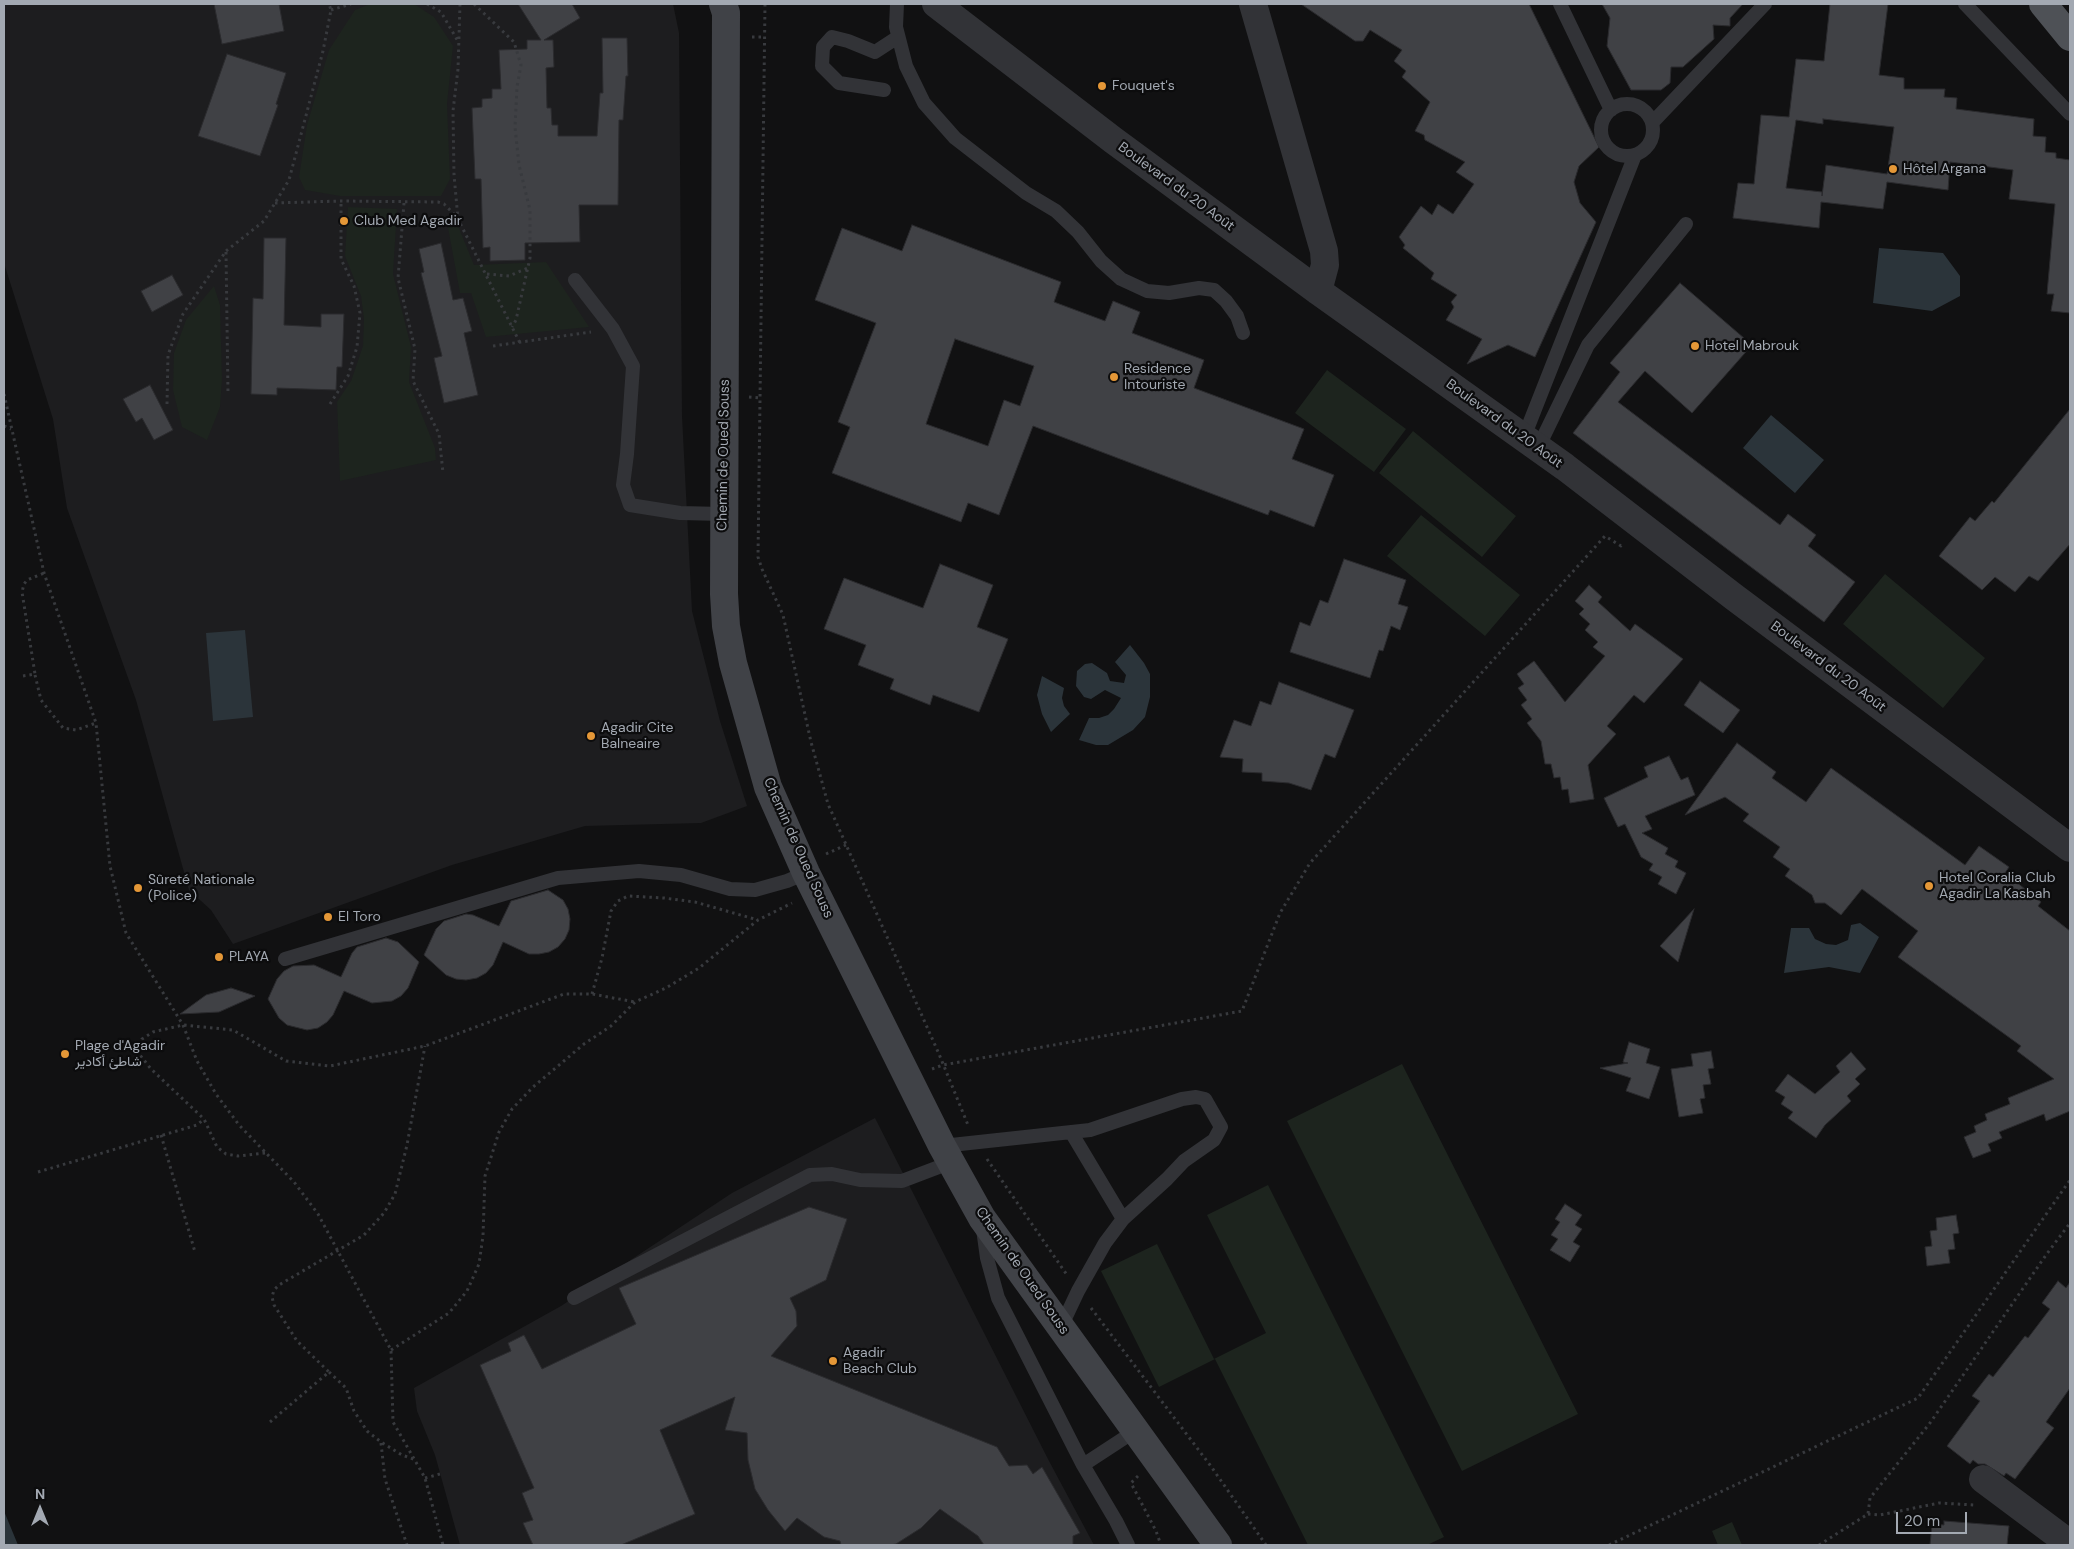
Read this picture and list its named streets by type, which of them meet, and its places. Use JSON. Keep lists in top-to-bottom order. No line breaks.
{"streets":{"street":["Boulevard du 20 Août","Chemin de Oued Souss"]},"places":["Fouquet's","Hôtel Argana","Club Med Agadir","Hotel Mabrouk","Residence Intouriste","Agadir Cite Balneaire","Hotel Coralia Club Agadir La Kasbah","Sûreté Nationale (Police)","El Toro","PLAYA","Plage d'Agadir شاطئ أكادير","Agadir Beach Club"],"scale_bar":"20 m","north":"top"}
